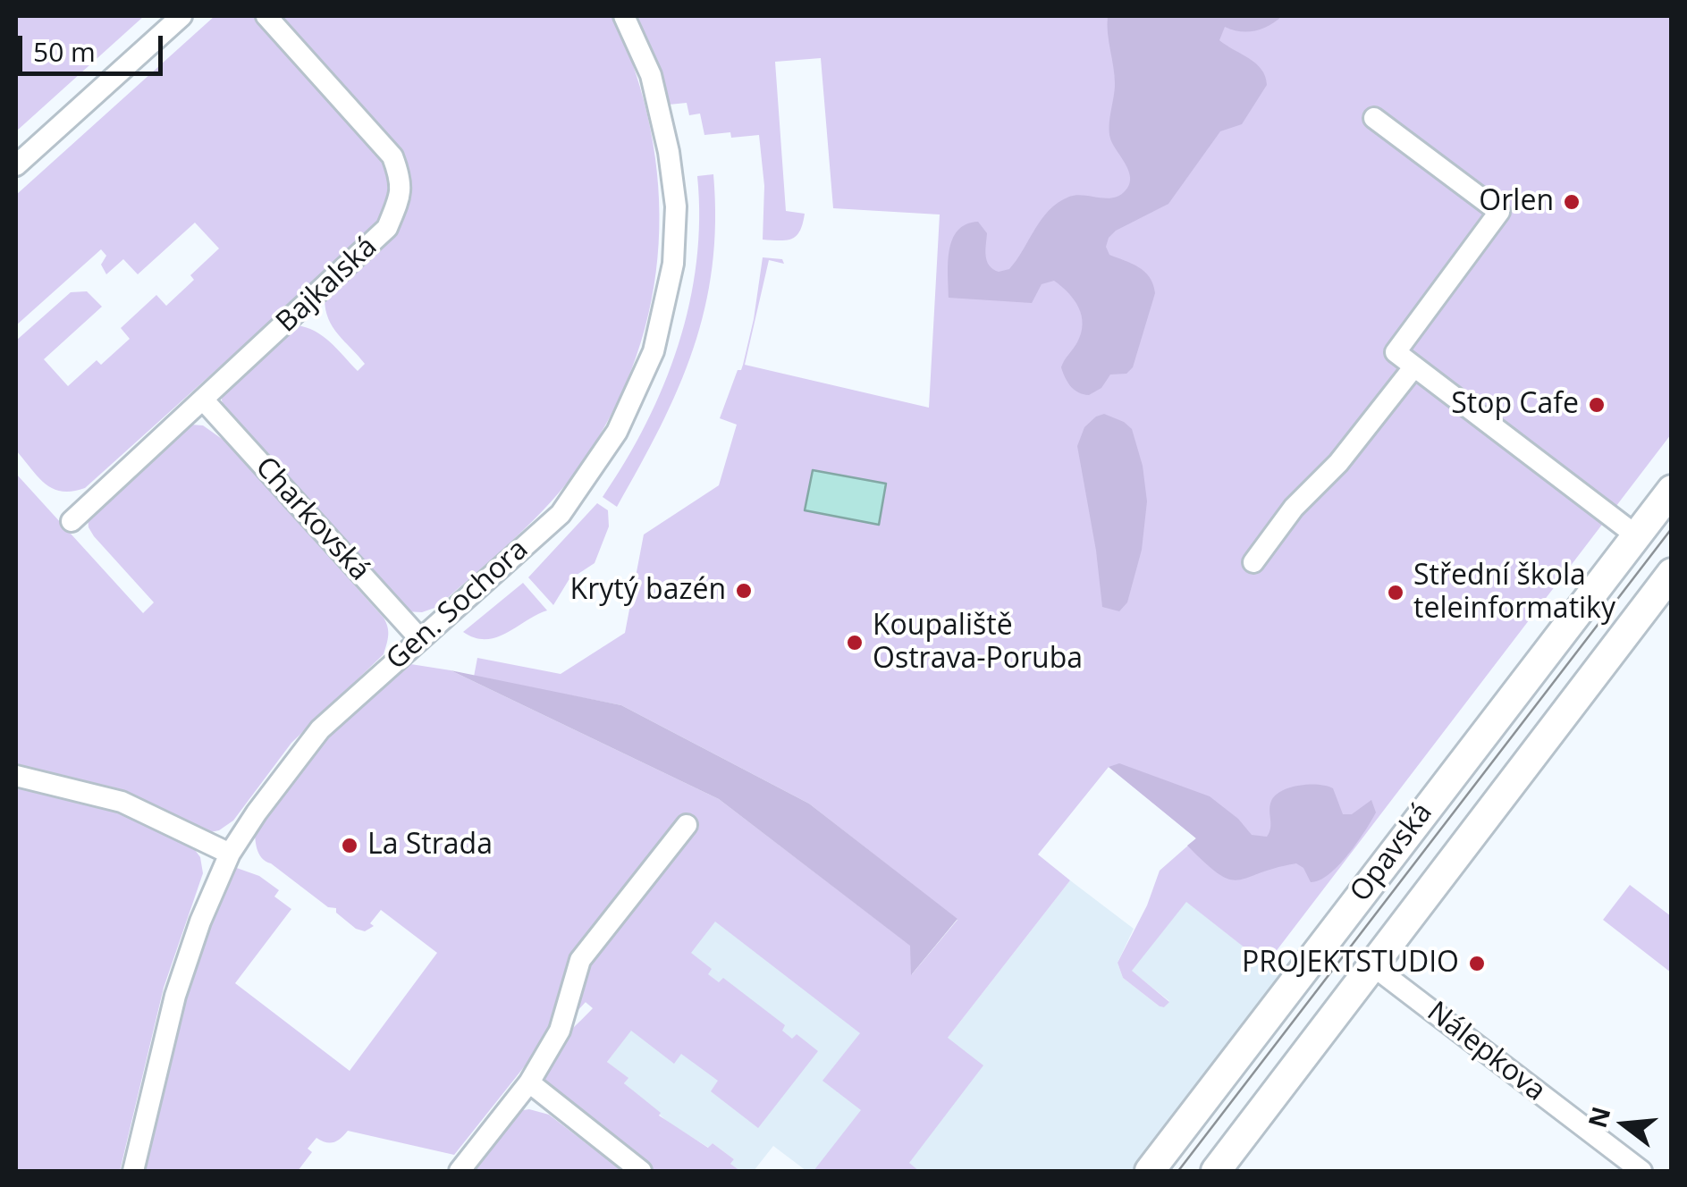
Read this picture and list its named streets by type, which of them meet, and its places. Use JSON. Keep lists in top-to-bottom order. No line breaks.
{"streets":{"main road":["Opavská"],"street":["Bajkalská","Charkovská","Gen. Sochora","Nálepkova"]},"crossings":[["Bajkalská","Charkovská"],["Charkovská","Gen. Sochora"],["Opavská","Nálepkova"]],"places":["Orlen","Stop Cafe","Krytý bazén","Střední škola teleinformatiky","Koupaliště Ostrava-Poruba","La Strada","PROJEKTSTUDIO"],"scale_bar":"50 m","north":"left"}
